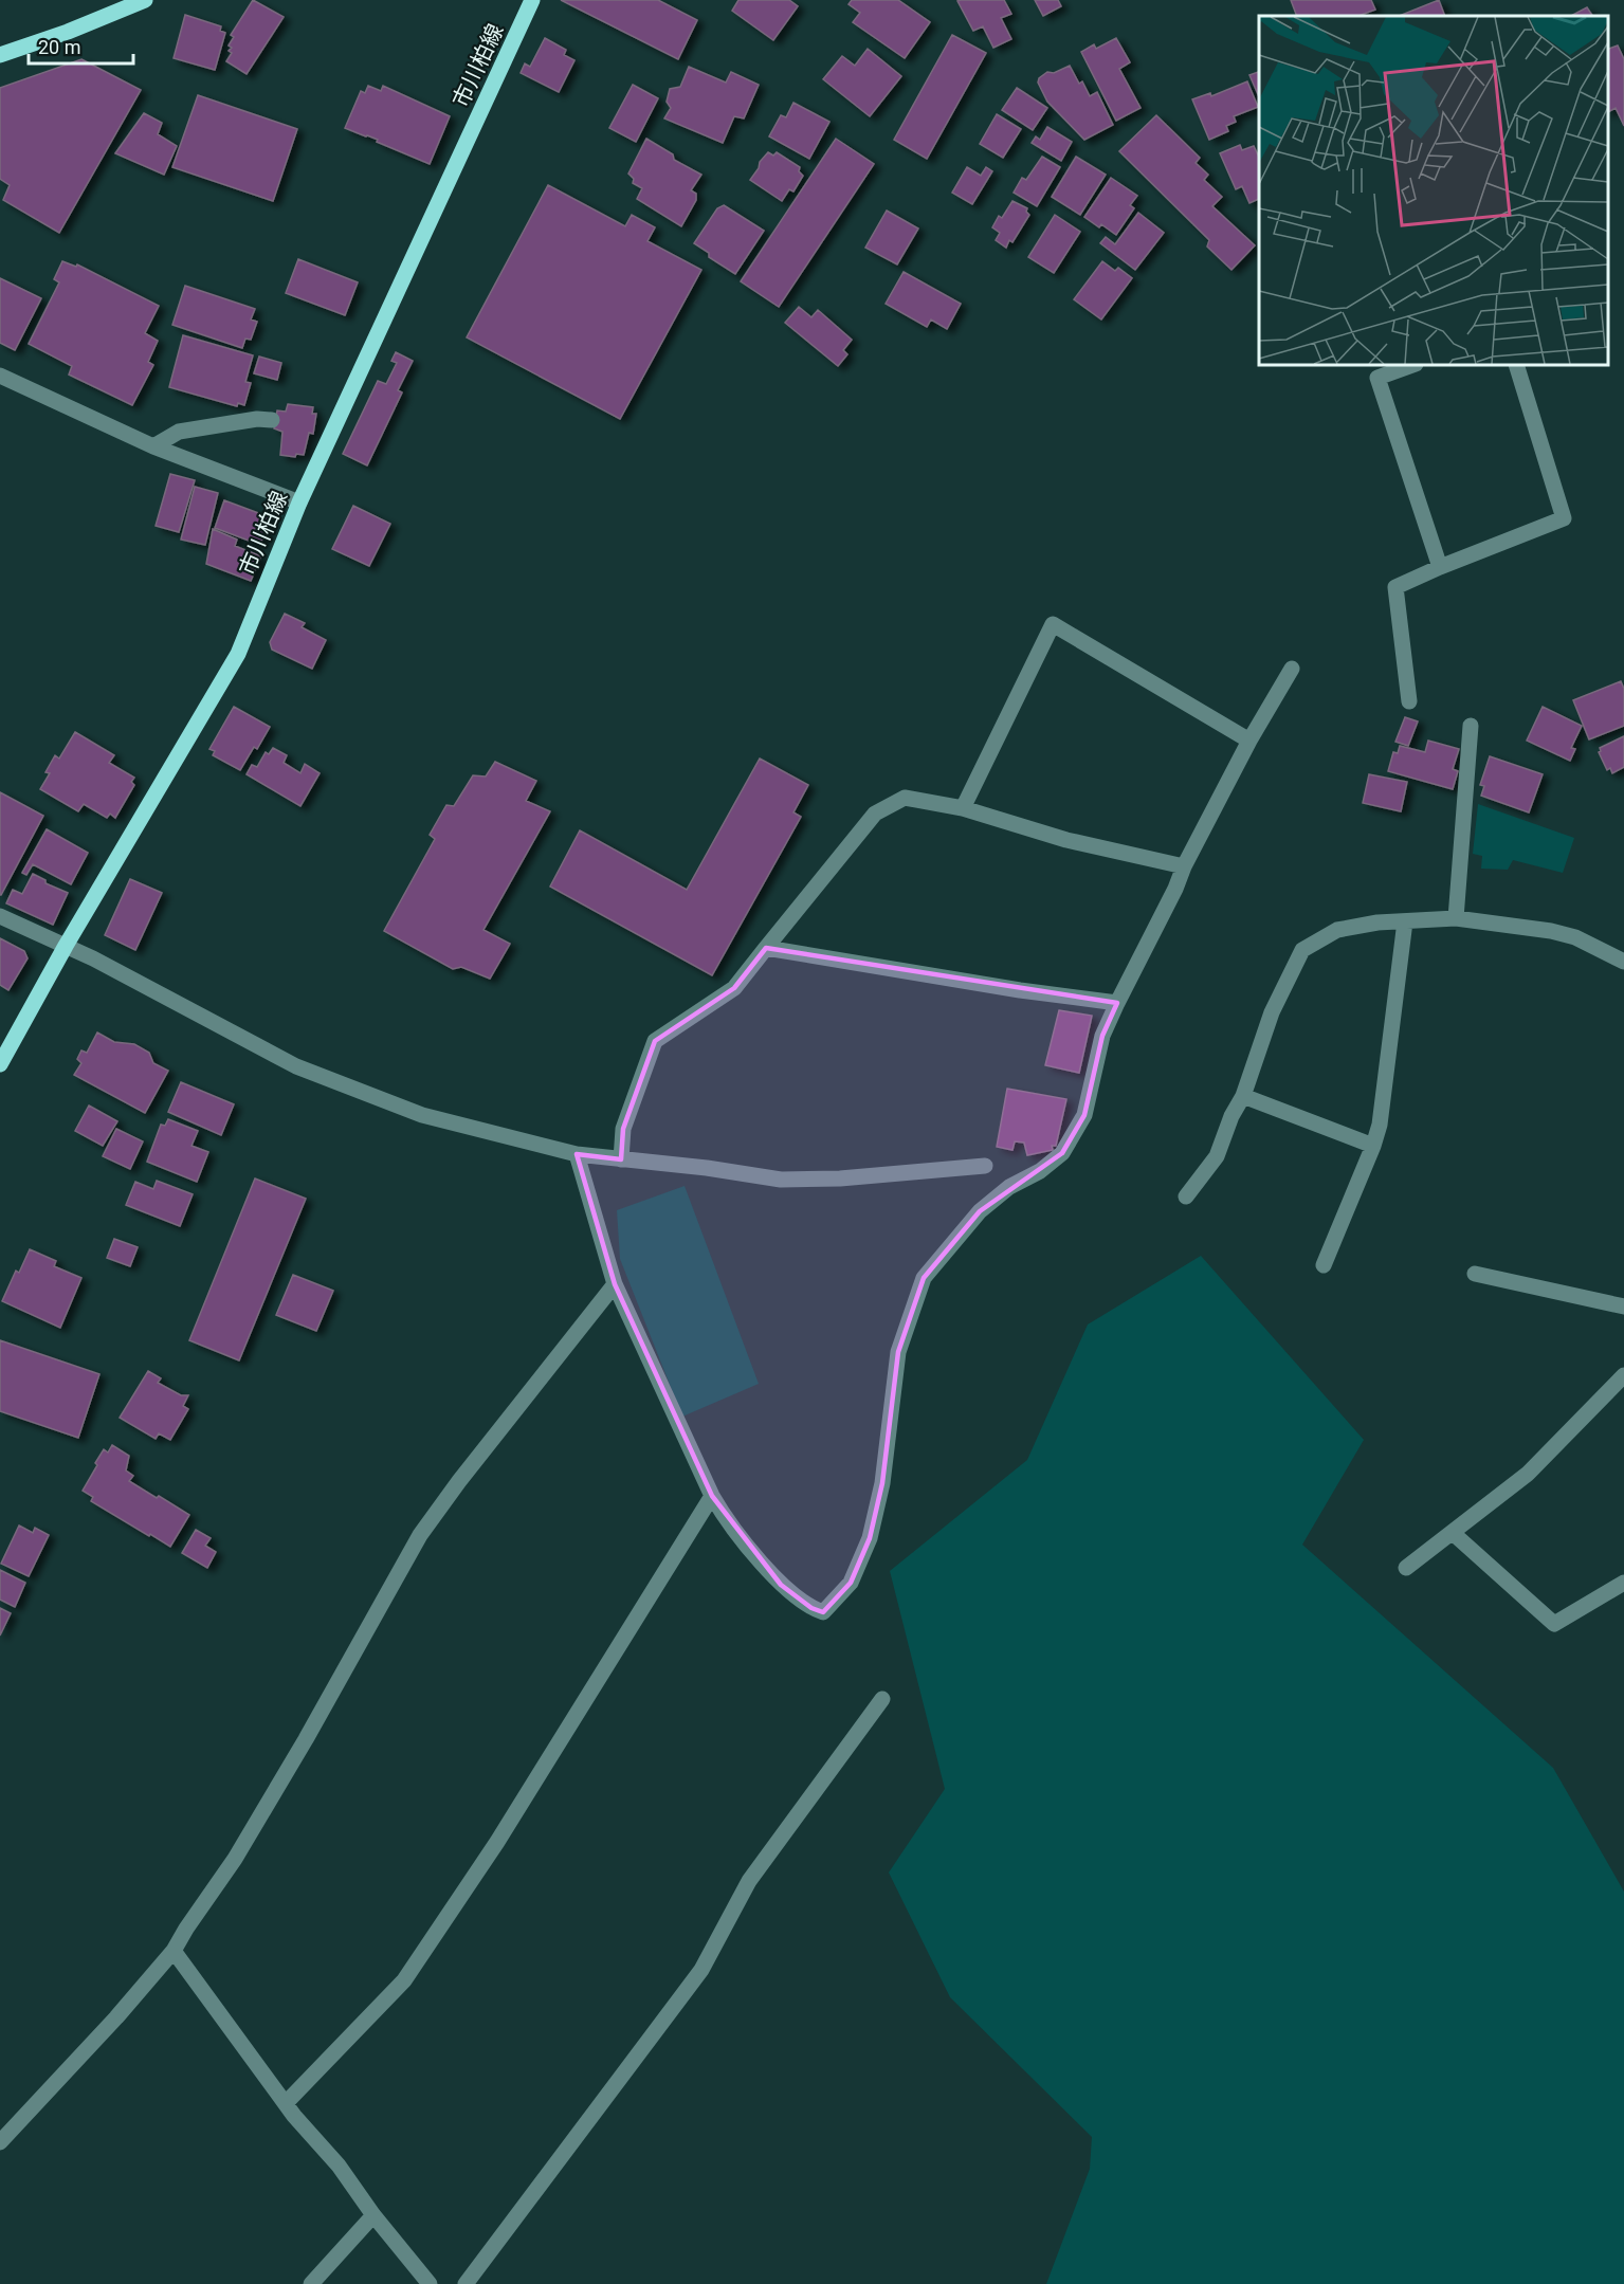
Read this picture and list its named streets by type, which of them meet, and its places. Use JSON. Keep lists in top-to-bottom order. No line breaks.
{"streets":{"main road":["市川柏線"]},"scale_bar":"20 m"}
